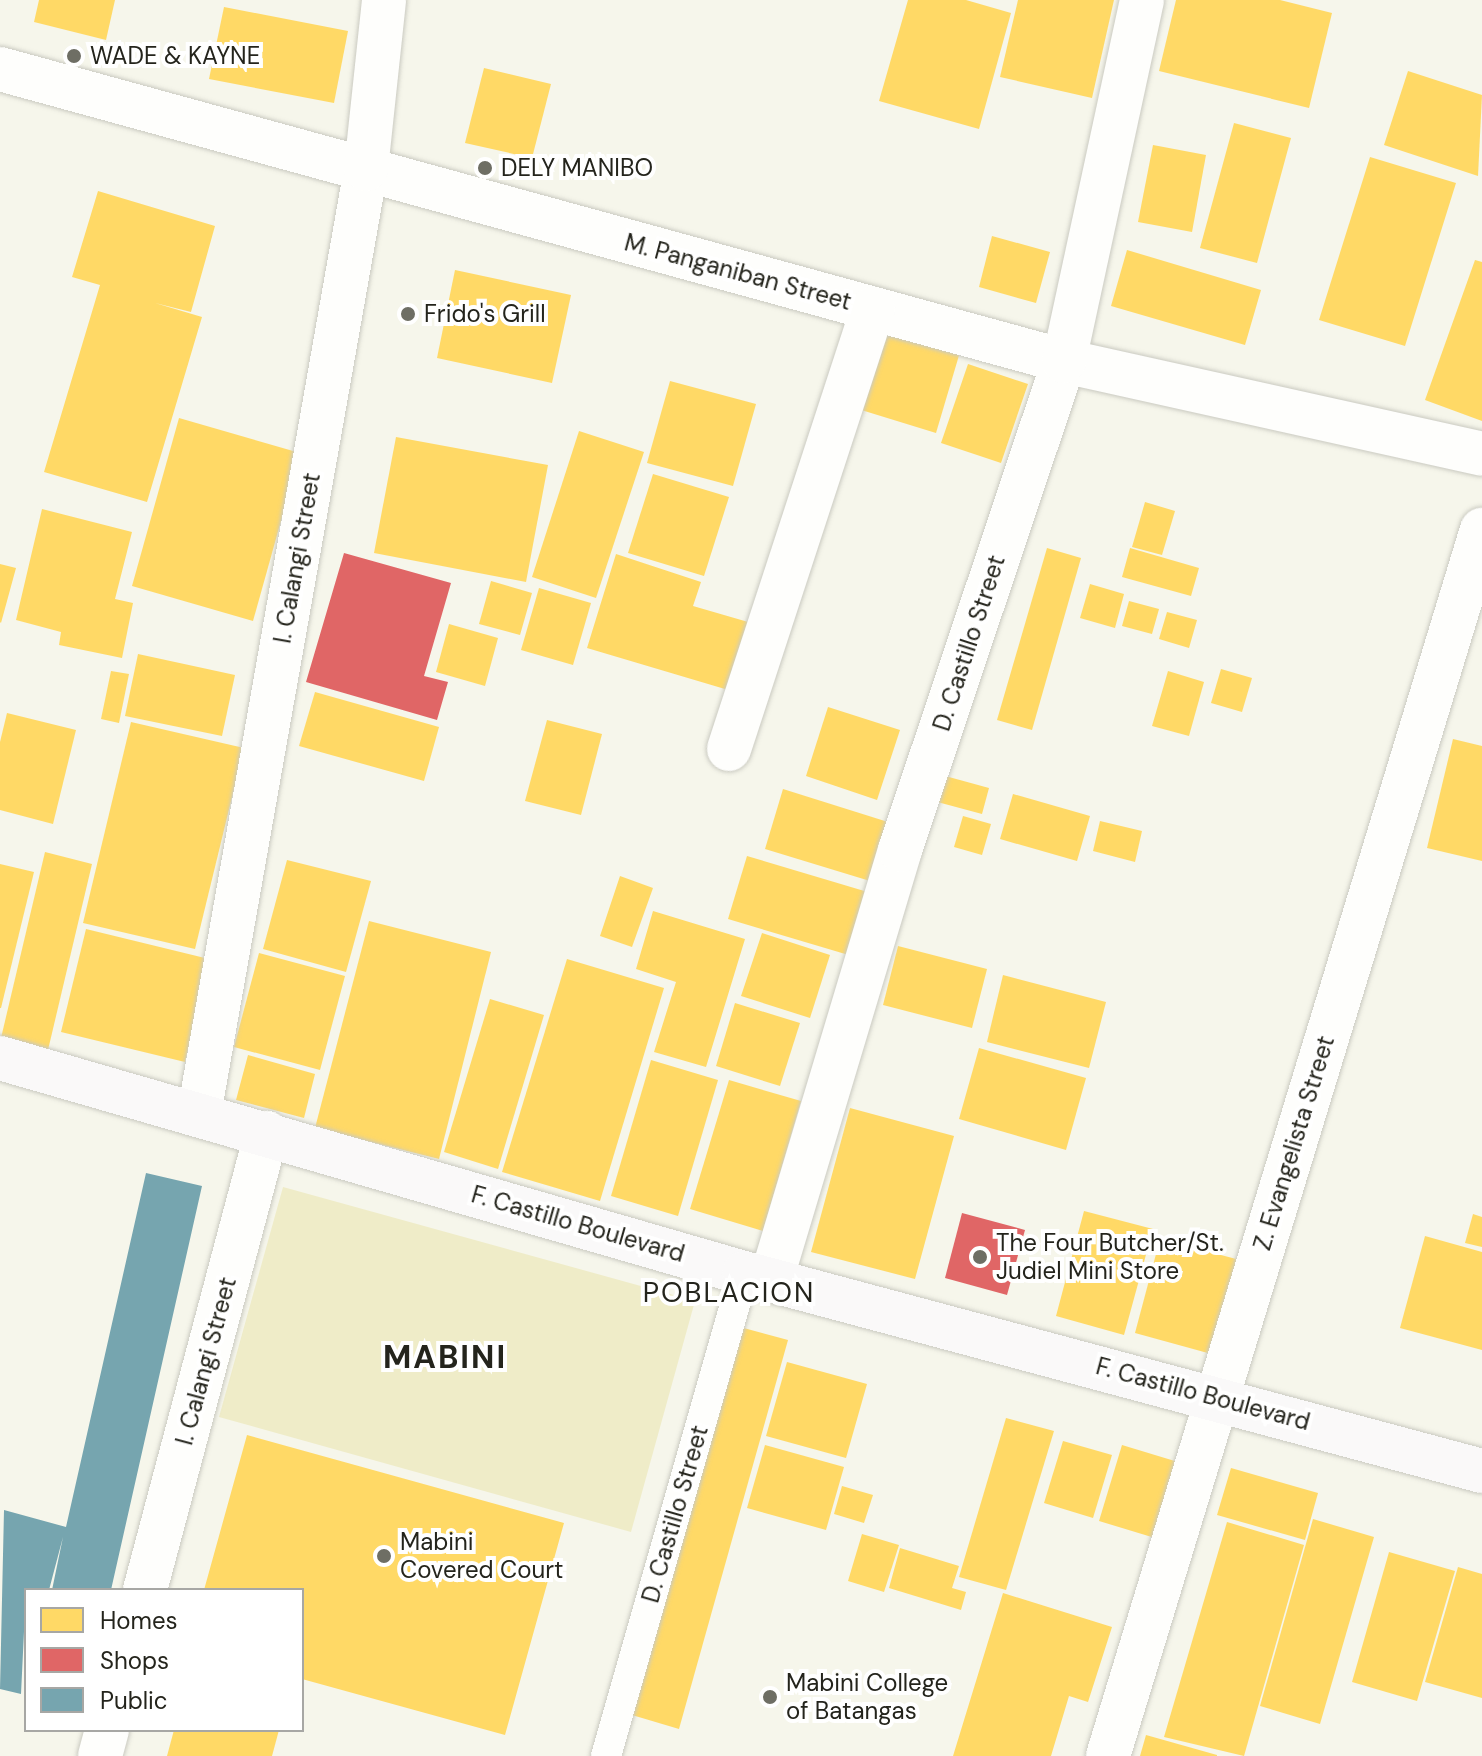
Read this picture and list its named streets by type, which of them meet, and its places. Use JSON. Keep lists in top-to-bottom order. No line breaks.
{"streets":{"main road":["F. Castillo Boulevard"],"street":["M. Panganiban Street","I. Calangi Street","D. Castillo Street","Z. Evangelista Street"]},"crossings":[["M. Panganiban Street","I. Calangi Street"],["M. Panganiban Street","D. Castillo Street"],["I. Calangi Street","F. Castillo Boulevard"],["D. Castillo Street","F. Castillo Boulevard"],["Z. Evangelista Street","F. Castillo Boulevard"]],"districts":["POBLACION","MABINI"],"places":["WADE & KAYNE","DELY MANIBO","Frido's Grill","The Four Butcher/St. Judiel Mini Store","Mabini Covered Court","Mabini College of Batangas"],"legend":["Homes","Shops","Public"]}
